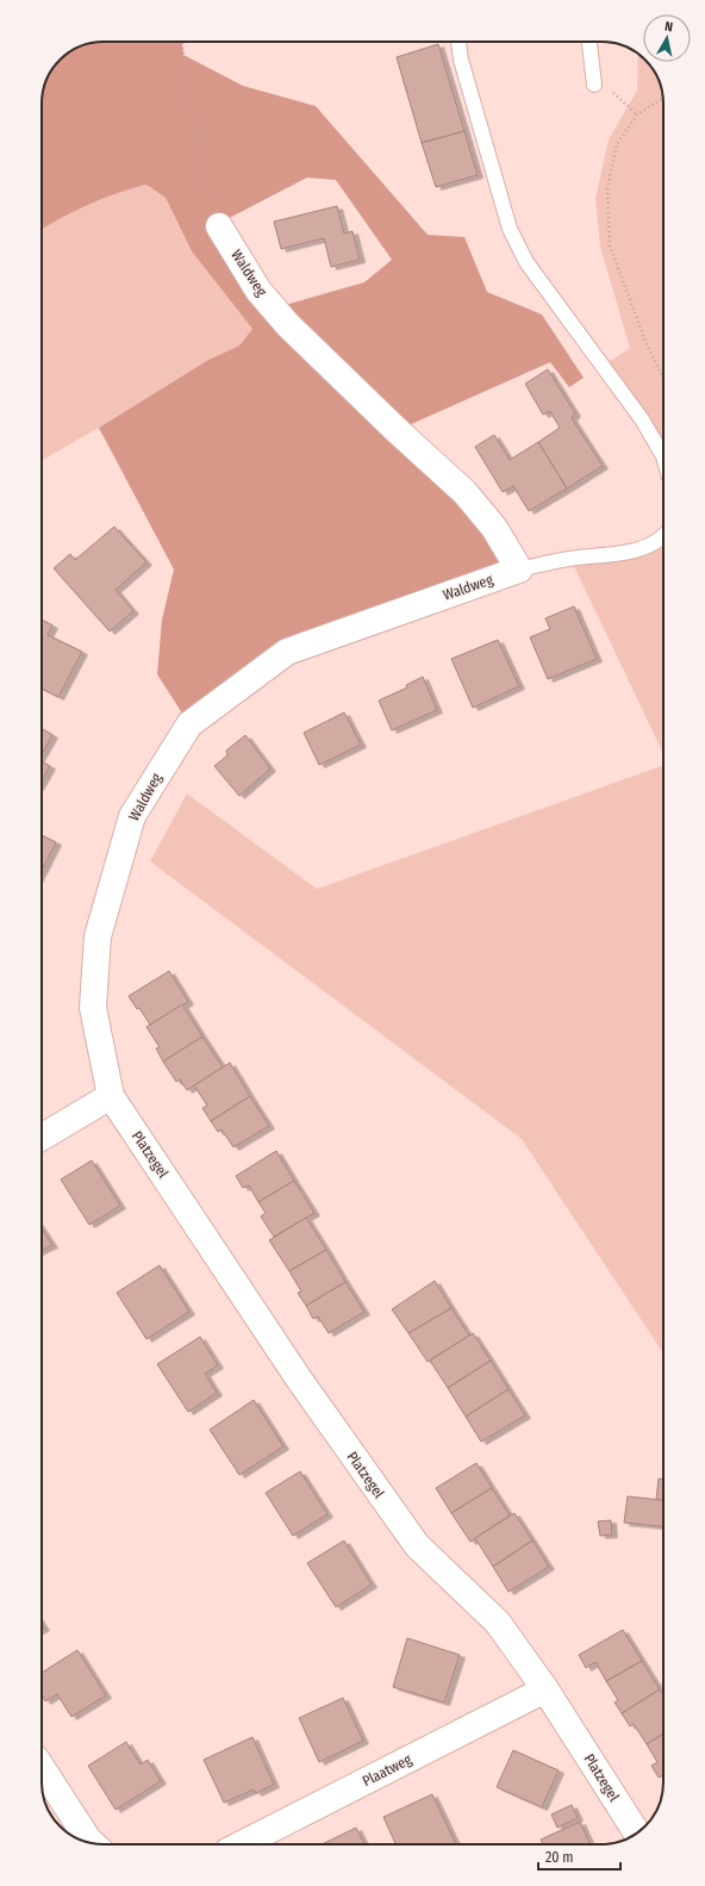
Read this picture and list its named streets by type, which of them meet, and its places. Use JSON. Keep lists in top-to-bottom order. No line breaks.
{"streets":{"street":["Waldweg","Platzegel","Plaatweg"]},"crossings":[["Waldweg","Platzegel"],["Platzegel","Plaatweg"]],"scale_bar":"20 m","north":"top"}
